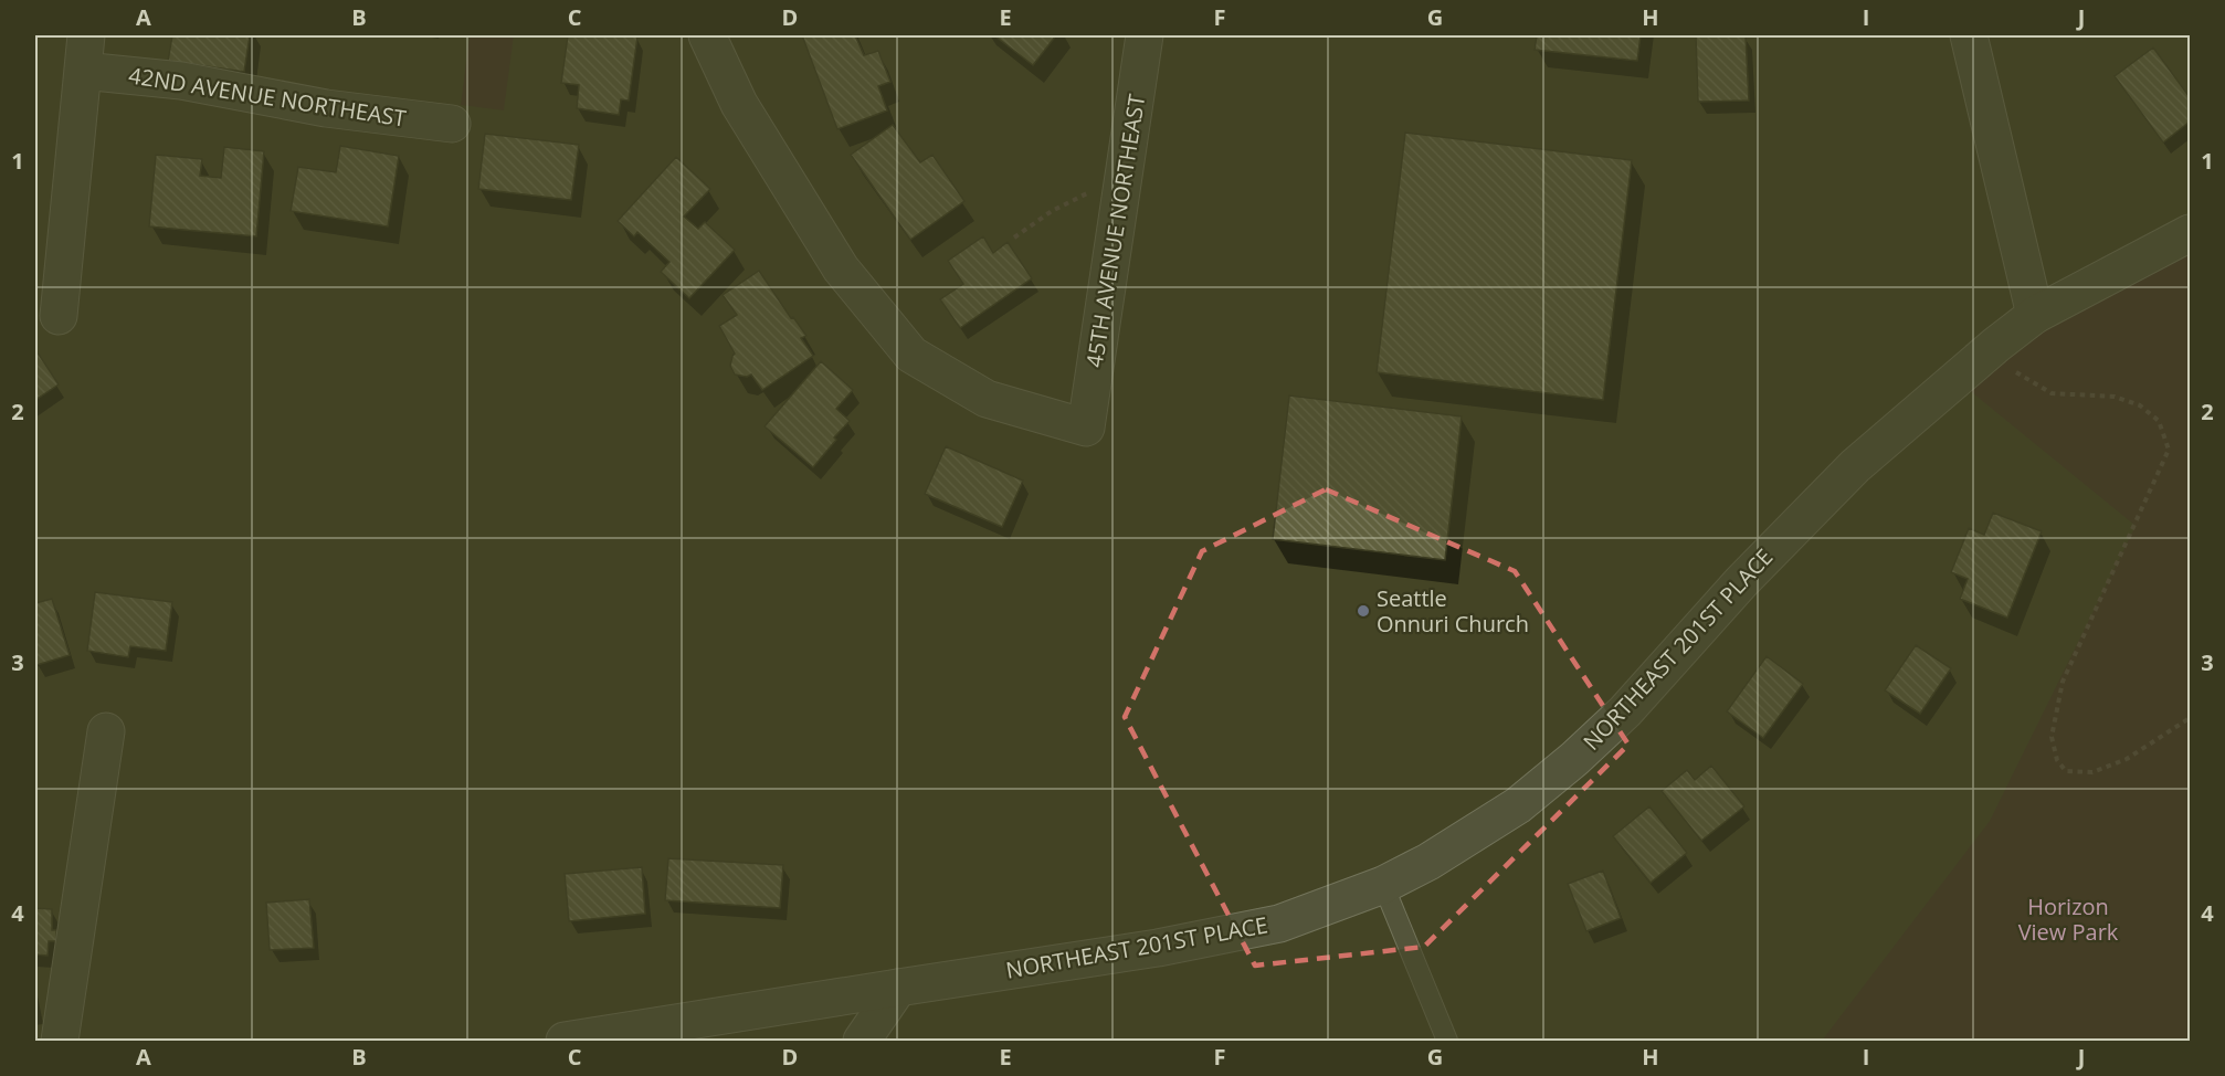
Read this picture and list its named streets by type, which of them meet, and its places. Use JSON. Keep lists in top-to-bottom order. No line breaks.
{"streets":{"street":["42ND AVENUE NORTHEAST","45TH AVENUE NORTHEAST","NORTHEAST 201ST PLACE"]},"parks":["Horizon View Park"],"places":["Seattle Onnuri Church"],"grid":{"columns":["A","B","C","D","E","F","G","H","I","J"],"rows":["1","2","3","4"]}}
